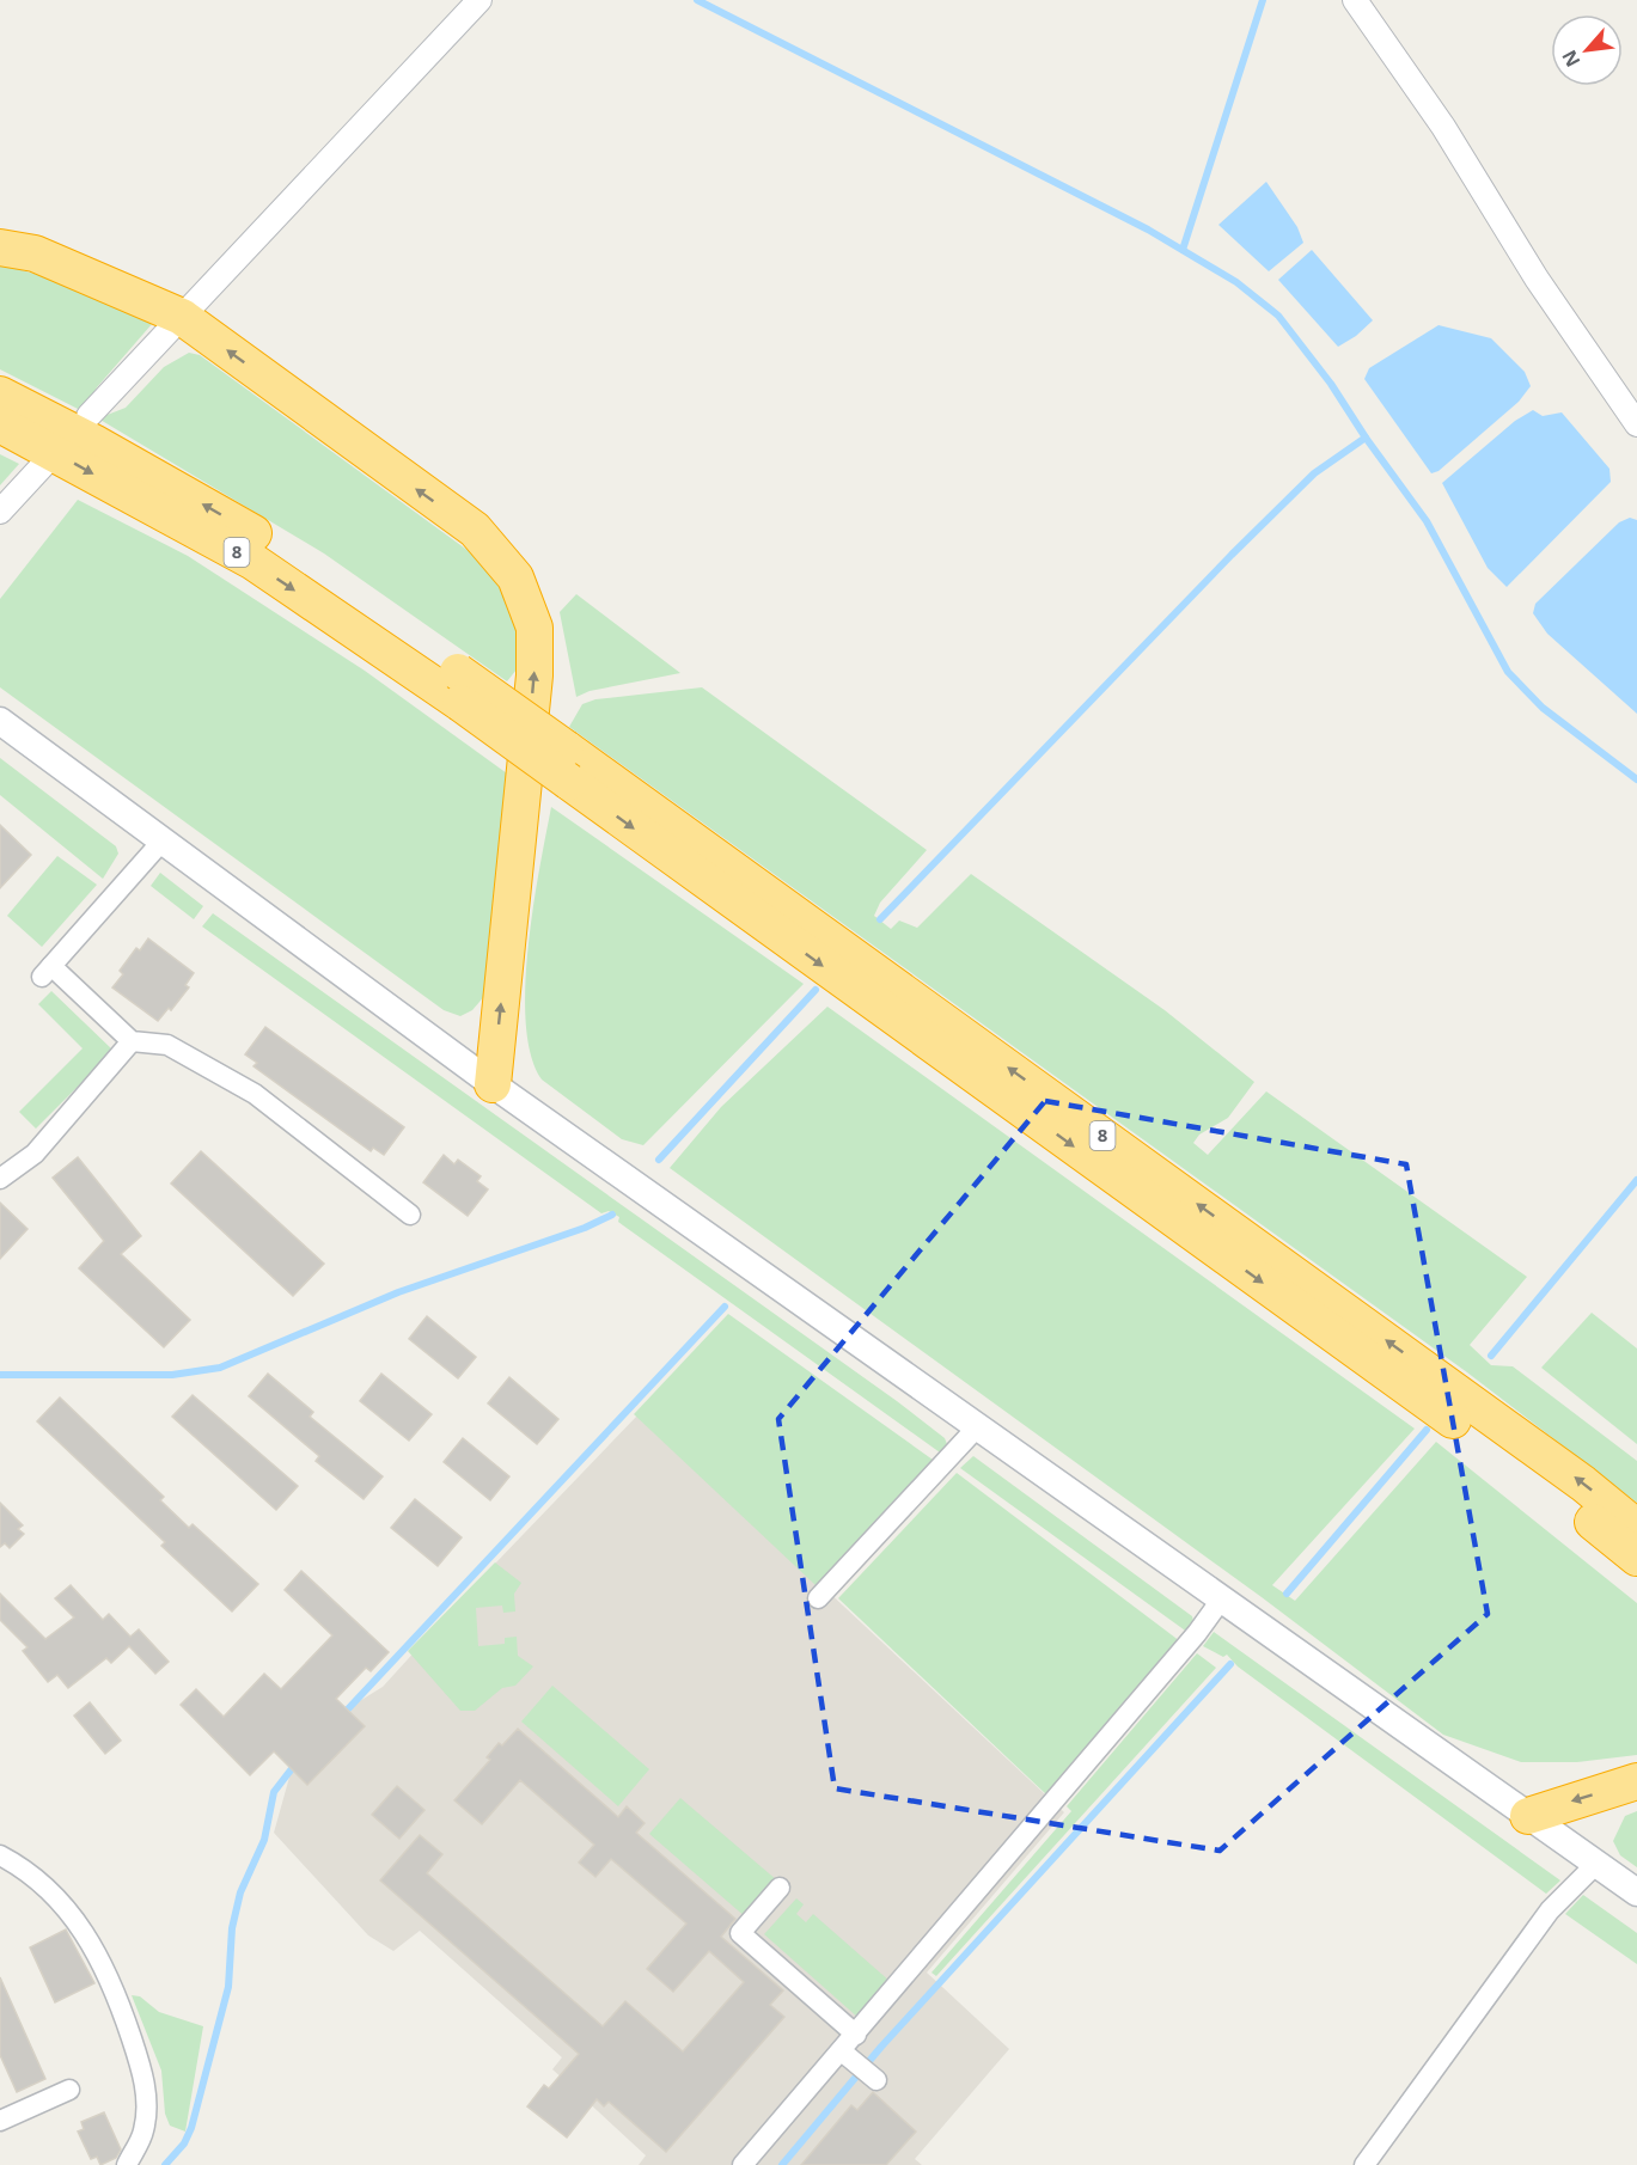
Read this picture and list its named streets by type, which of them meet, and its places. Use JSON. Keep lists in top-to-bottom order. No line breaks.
{"streets":{"highway":["8"]},"north":"bottom left"}
